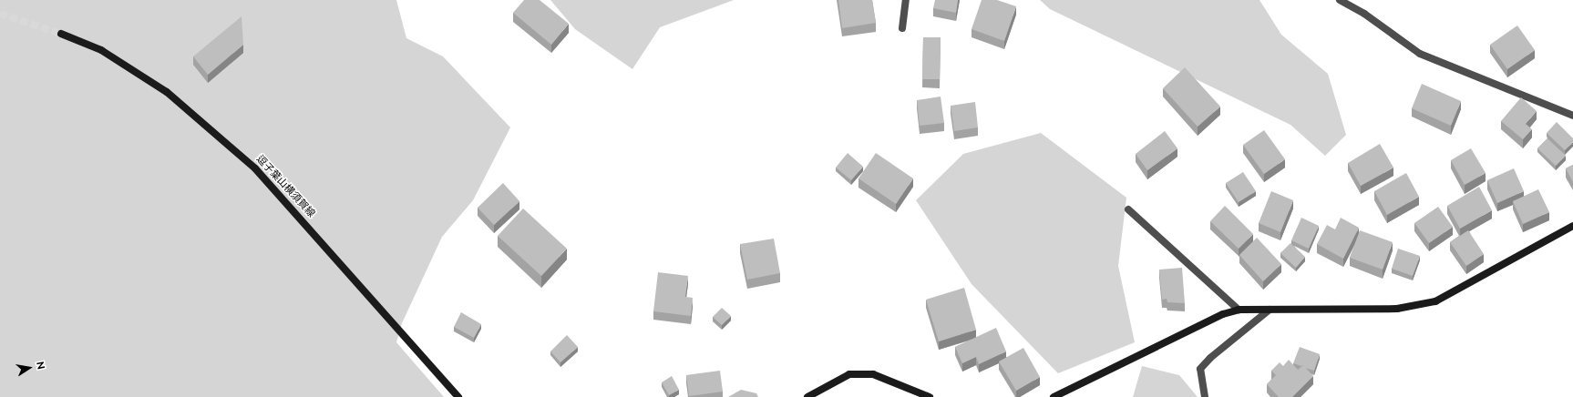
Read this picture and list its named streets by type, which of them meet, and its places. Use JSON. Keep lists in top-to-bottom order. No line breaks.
{"streets":{"street":["逗子葉山横須賀線"]},"north":"right"}
